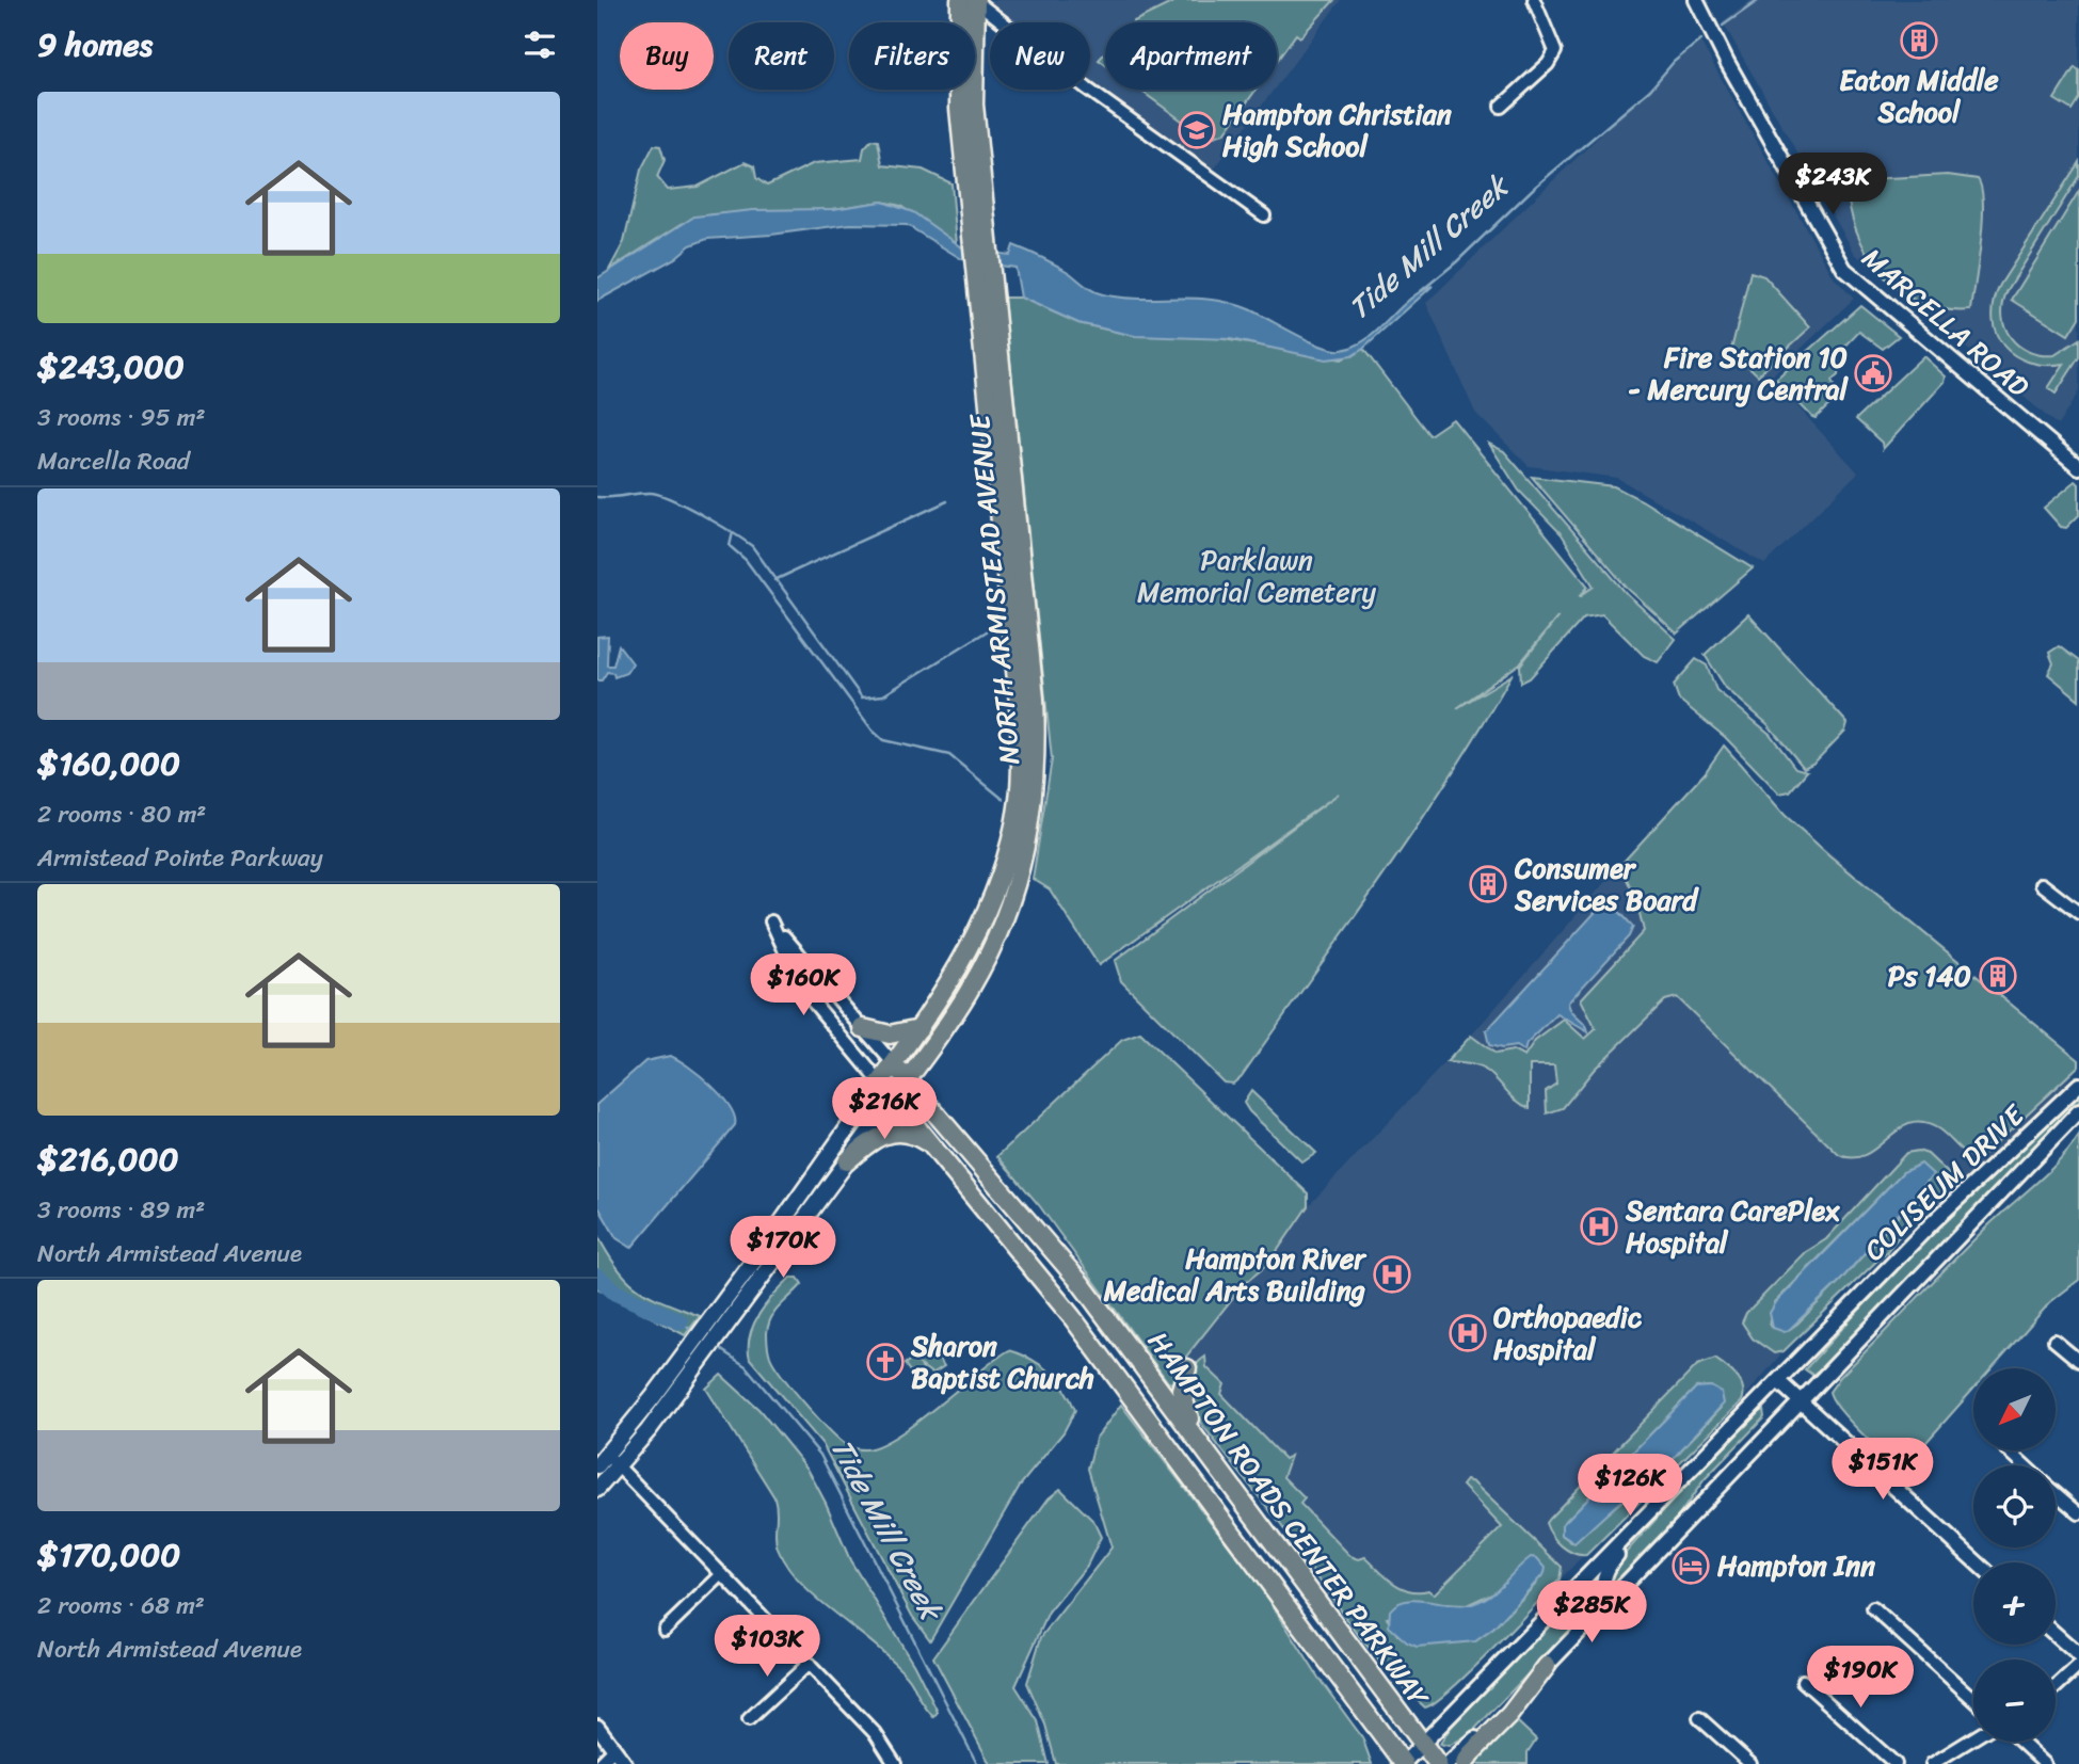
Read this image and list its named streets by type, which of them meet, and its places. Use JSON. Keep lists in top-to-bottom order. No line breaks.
{"streets":{"main road":["NORTH ARMISTEAD AVENUE","HAMPTON ROADS CENTER PARKWAY"],"street":["MARCELLA ROAD","COLISEUM DRIVE"]},"crossings":[["NORTH ARMISTEAD AVENUE","HAMPTON ROADS CENTER PARKWAY"],["COLISEUM DRIVE","HAMPTON ROADS CENTER PARKWAY"]],"water":["Tide Mill Creek"],"parks":["Parklawn Memorial Cemetery"],"places":{"building":["Eaton Middle School","Consumer Services Board","Ps 140"],"school or university":["Hampton Christian High School"],"public building":["Fire Station 10 - Mercury Central"],"hospital":["Sentara CarePlex Hospital","Hampton River Medical Arts Building","Orthopaedic Hospital"],"church":["Sharon Baptist Church"],"hotel":["Hampton Inn"]},"north":"bottom left","page":{"heading":"9 homes","chip":["Buy","Rent","Filters","New","Apartment"],"list":[{"name":"$243,000","note":"3 rooms · 95 m² · Marcella Road"},{"name":"$160,000","note":"2 rooms · 80 m² · Armistead Pointe Parkway"},{"name":"$216,000","note":"3 rooms · 89 m² · North Armistead Avenue"},{"name":"$170,000","note":"2 rooms · 68 m² · North Armistead Avenue"}],"price":["$243K","$160K","$216K","$170K","$151K","$126K","$285K","$103K","$190K"],"map_buttons":["+","−"]}}
